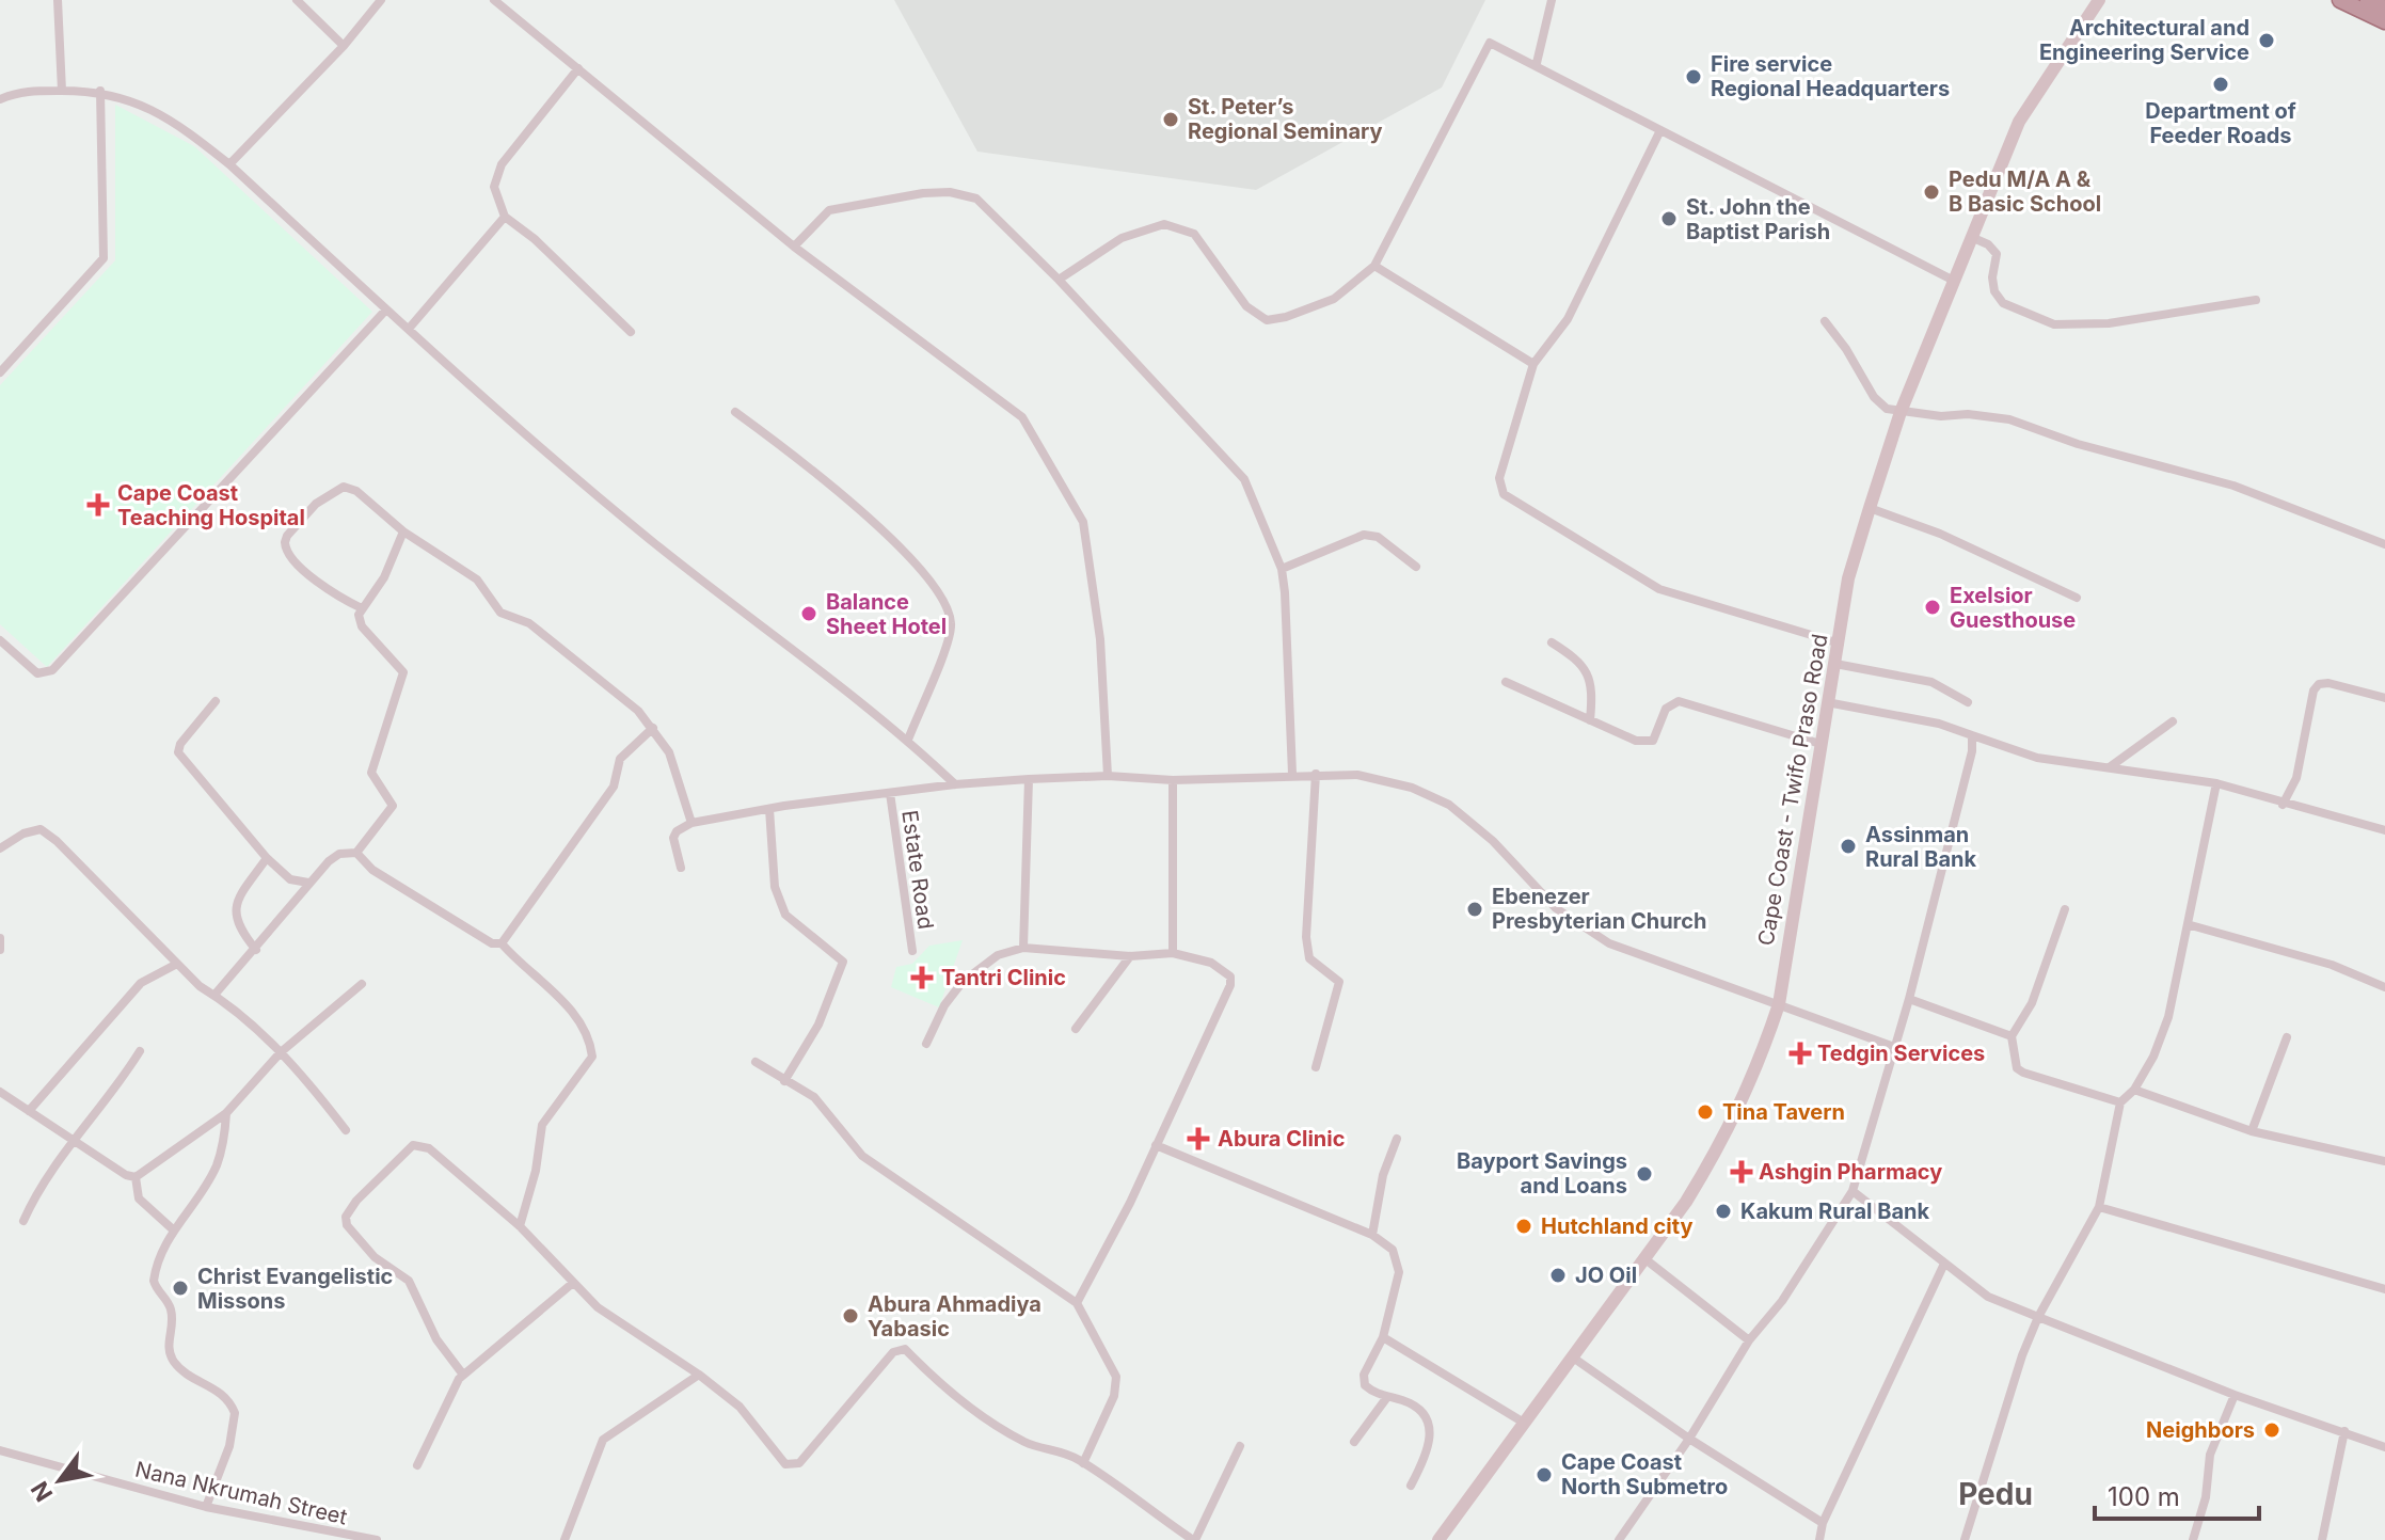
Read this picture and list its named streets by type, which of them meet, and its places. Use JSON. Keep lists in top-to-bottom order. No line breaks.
{"streets":{"main road":["Cape Coast - Twifo Praso Road"],"street":["Estate Road","Nana Nkrumah Street"]},"districts":["Pedu"],"places":{"other":["Architectural and Engineering Service","Fire service Regional Headquarters","Department of Feeder Roads","St. Peter’s Regional Seminary","Pedu M/A A & B Basic School","St. John the Baptist Parish","Exelsior Guesthouse","Balance Sheet Hotel","Assinman Rural Bank","Ebenezer Presbyterian Church","Tina Tavern","Bayport Savings and Loans","Kakum Rural Bank","Hutchland city","JO Oil","Christ Evangelistic Missons","Abura Ahmadiya Yabasic","Neighbors","Cape Coast North Submetro"],"health":["Cape Coast Teaching Hospital","Tantri Clinic","Tedgin Services","Abura Clinic","Ashgin Pharmacy"]},"scale_bar":"100 m","north":"bottom left"}
